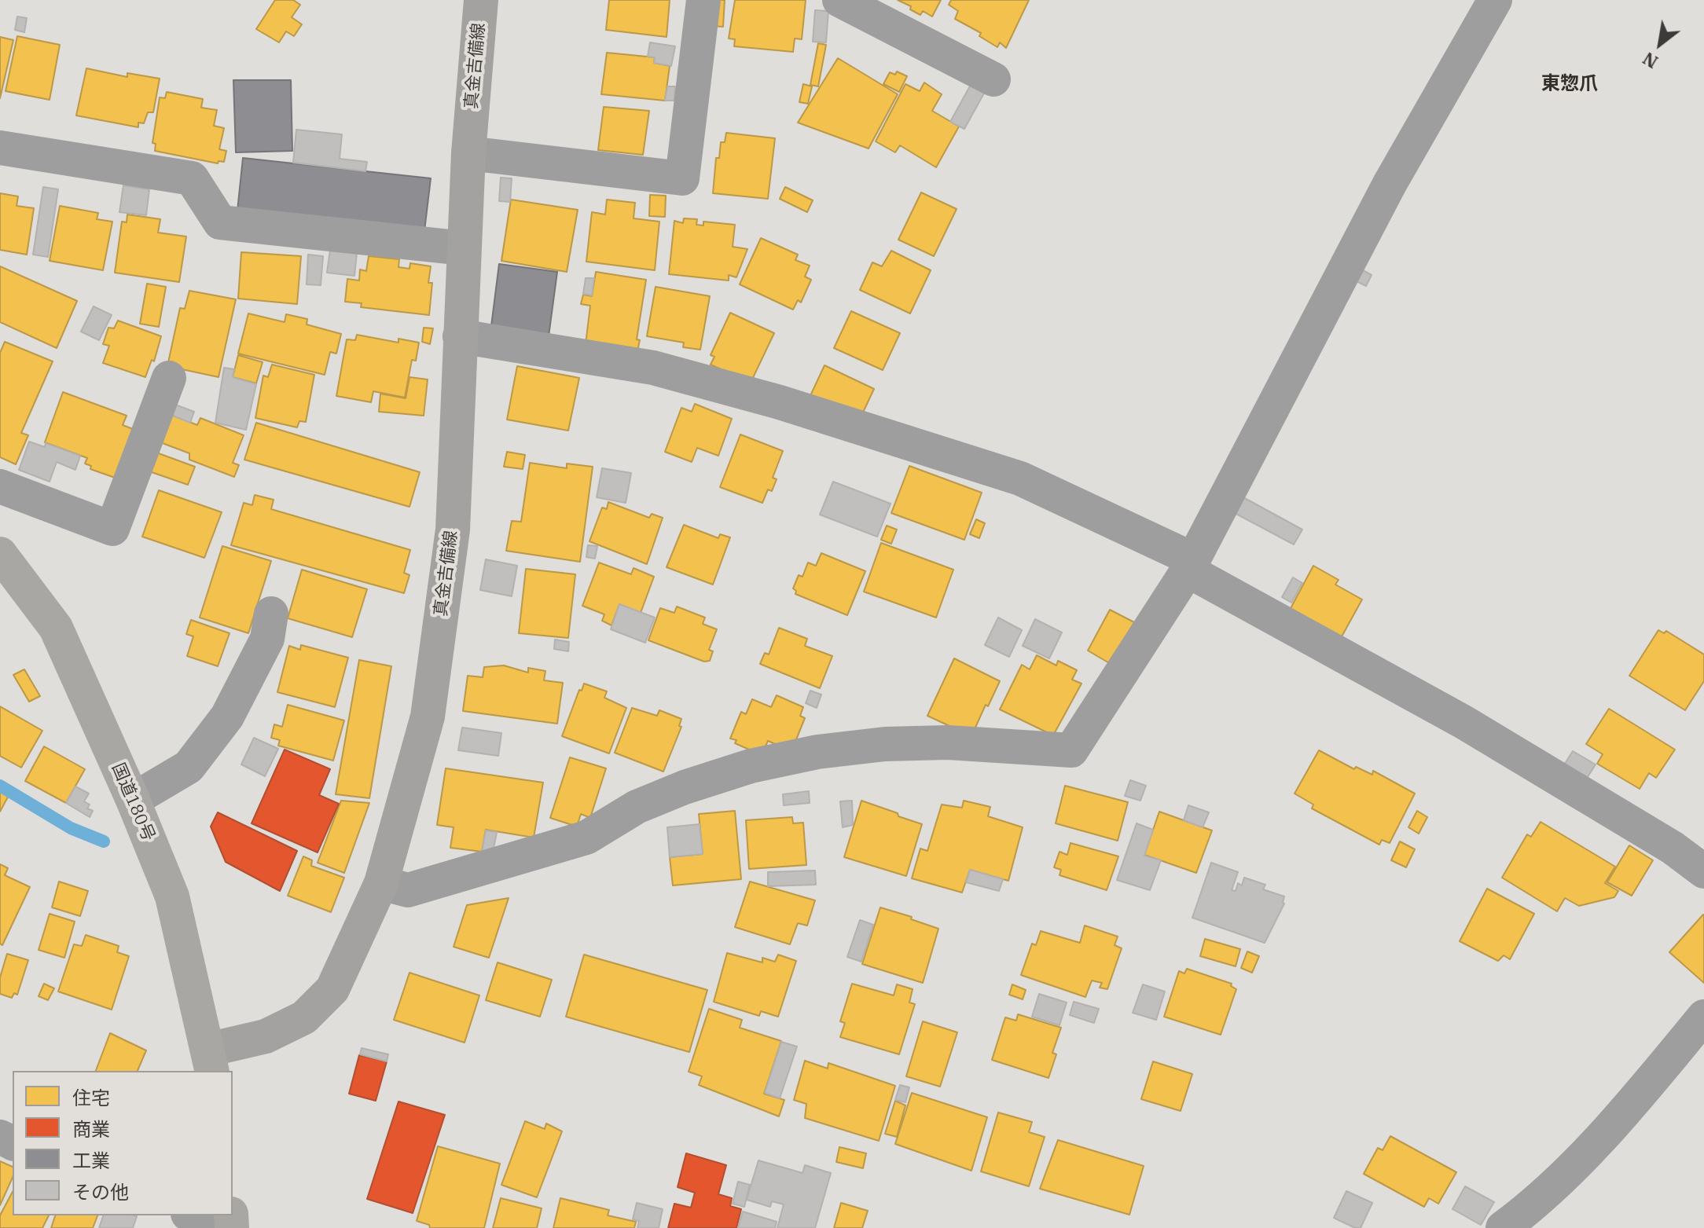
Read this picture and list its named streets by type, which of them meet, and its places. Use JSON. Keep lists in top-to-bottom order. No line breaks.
{"streets":{"highway":["国道180号"],"main road":["真金吉備線"]},"crossings":[["真金吉備線","国道180号"]],"districts":["東惣爪"],"legend":["住宅","商業","工業","その他"],"north":"bottom left"}
